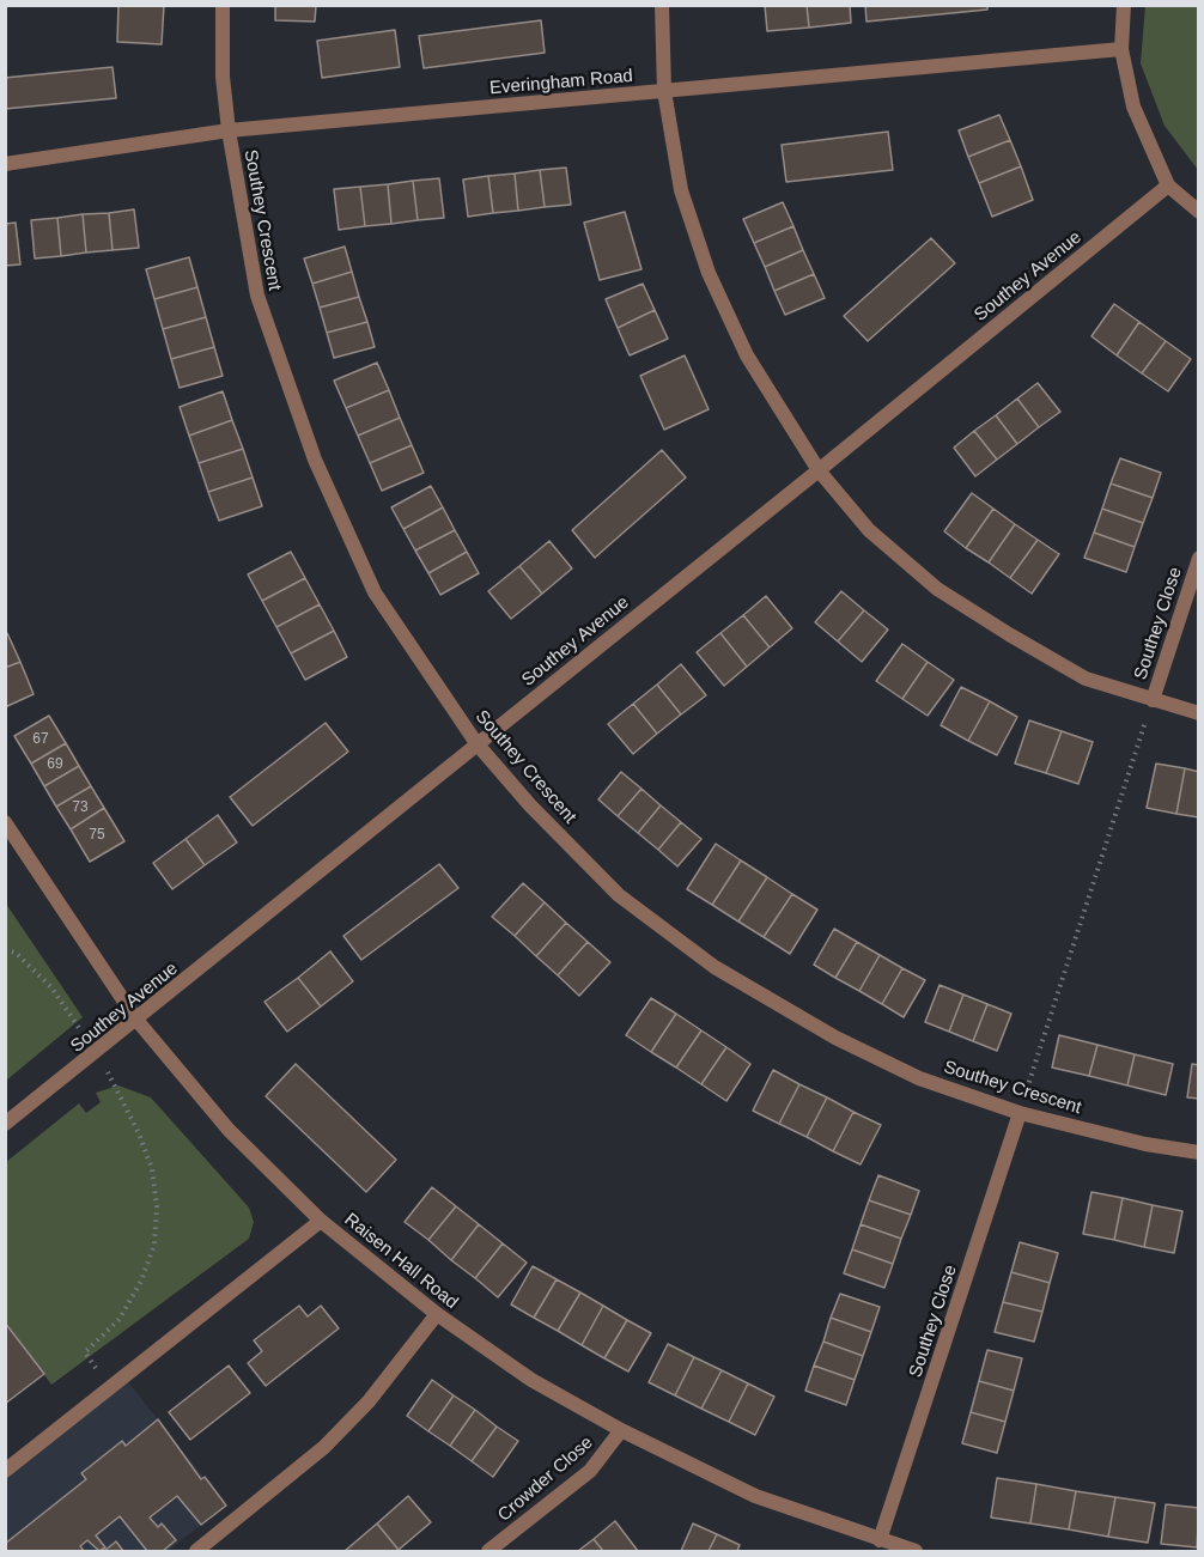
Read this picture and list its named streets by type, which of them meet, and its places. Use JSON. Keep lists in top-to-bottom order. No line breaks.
{"streets":{"street":["Everingham Road","Southey Crescent","Southey Avenue","Southey Close","Raisen Hall Road","Crowder Close"]},"crossings":[["Everingham Road","Southey Crescent"],["Southey Crescent","Southey Avenue"],["Southey Crescent","Southey Close"],["Southey Avenue","Raisen Hall Road"],["Southey Close","Raisen Hall Road"],["Raisen Hall Road","Crowder Close"]],"house_numbers":["67","69","73","75"]}
